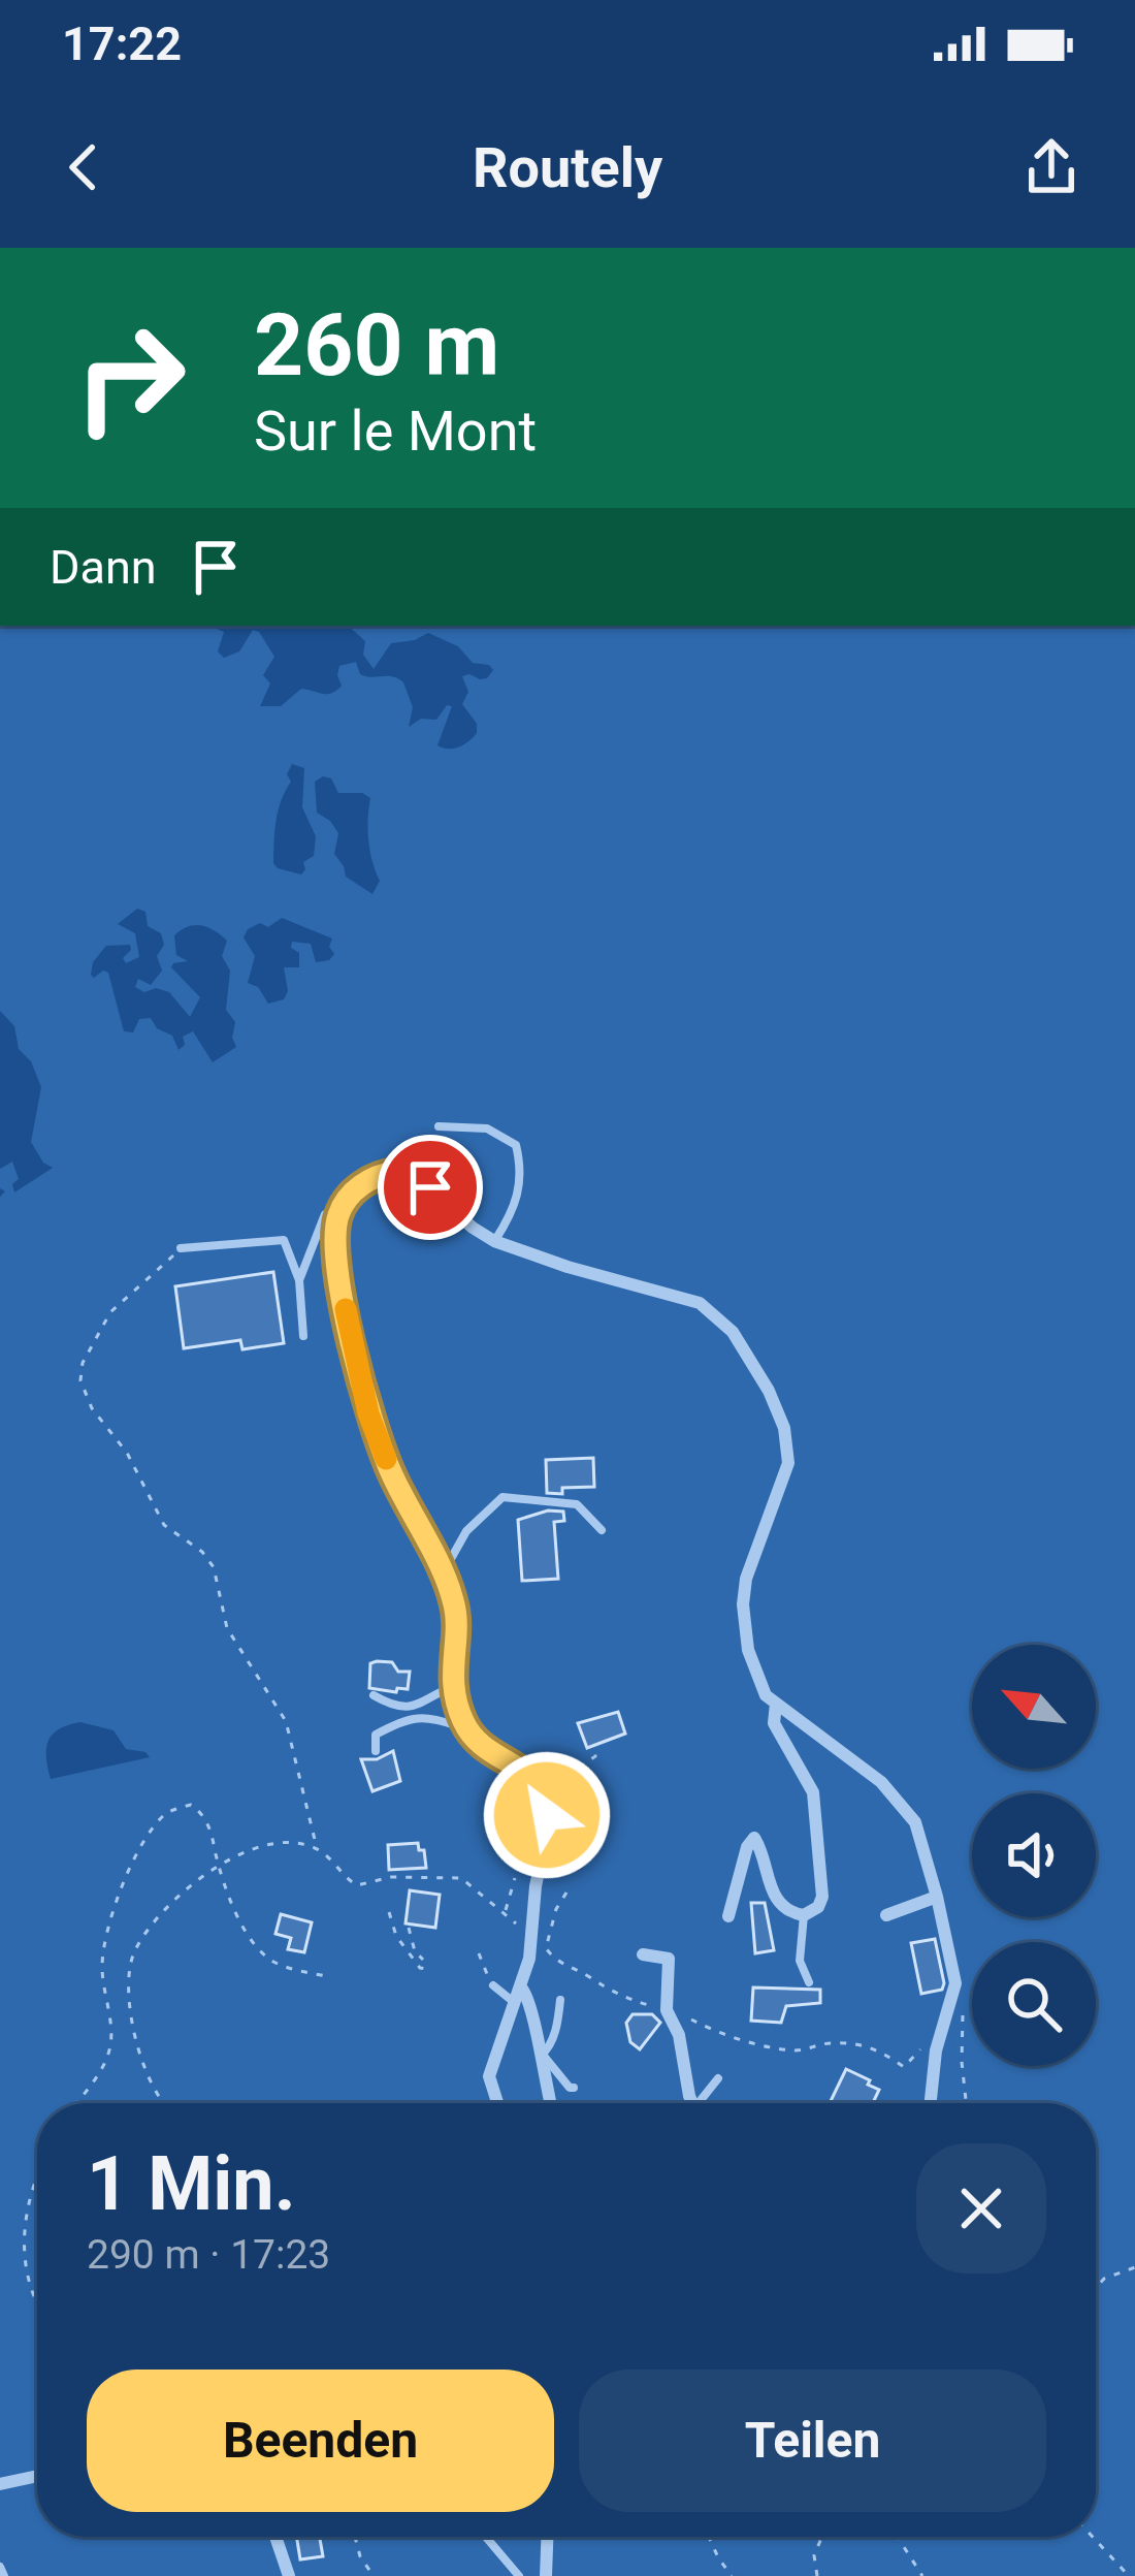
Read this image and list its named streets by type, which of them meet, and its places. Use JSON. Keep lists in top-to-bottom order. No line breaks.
{"north":"top left","page":{"status":"17:22","header":"Routely","turn":["260 m","Sur le Mont"],"then":"Dann","heading":["1 Min.","290 m · 17:23"],"buttons":["Beenden","Teilen"]}}
